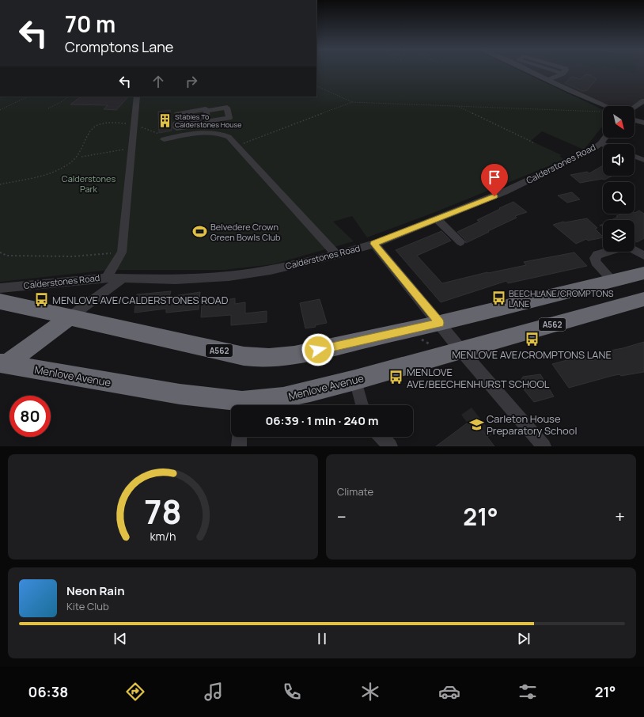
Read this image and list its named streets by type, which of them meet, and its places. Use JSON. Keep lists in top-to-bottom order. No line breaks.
{"streets":{"highway":["A562","Menlove Avenue"],"street":["Calderstones Road"]},"crossings":[["Calderstones Road","A562"]],"parks":["Calderstones Park"],"places":{"building":["Stables To Calderstones House"],"sports":["Belvedere Crown Green Bowls Club"],"bus stop":["BEECHLANE/CROMPTONS LANE","MENLOVE AVE/CALDERSTONES ROAD","MENLOVE AVE/CROMPTONS LANE","MENLOVE AVE/BEECHENHURST SCHOOL"],"school or university":["Carleton House Preparatory School"]},"north":"bottom right","page":{"turn":["70 m","Cromptons Lane"],"limit":"80","trip":"06:39 · 1 min · 240 m","tile":"Climate","heat":["−","21°","+"],"song":["Neon Rain","Kite Club"],"tabs":["06:38","21°"],"gauge":["78","km/h"]}}
